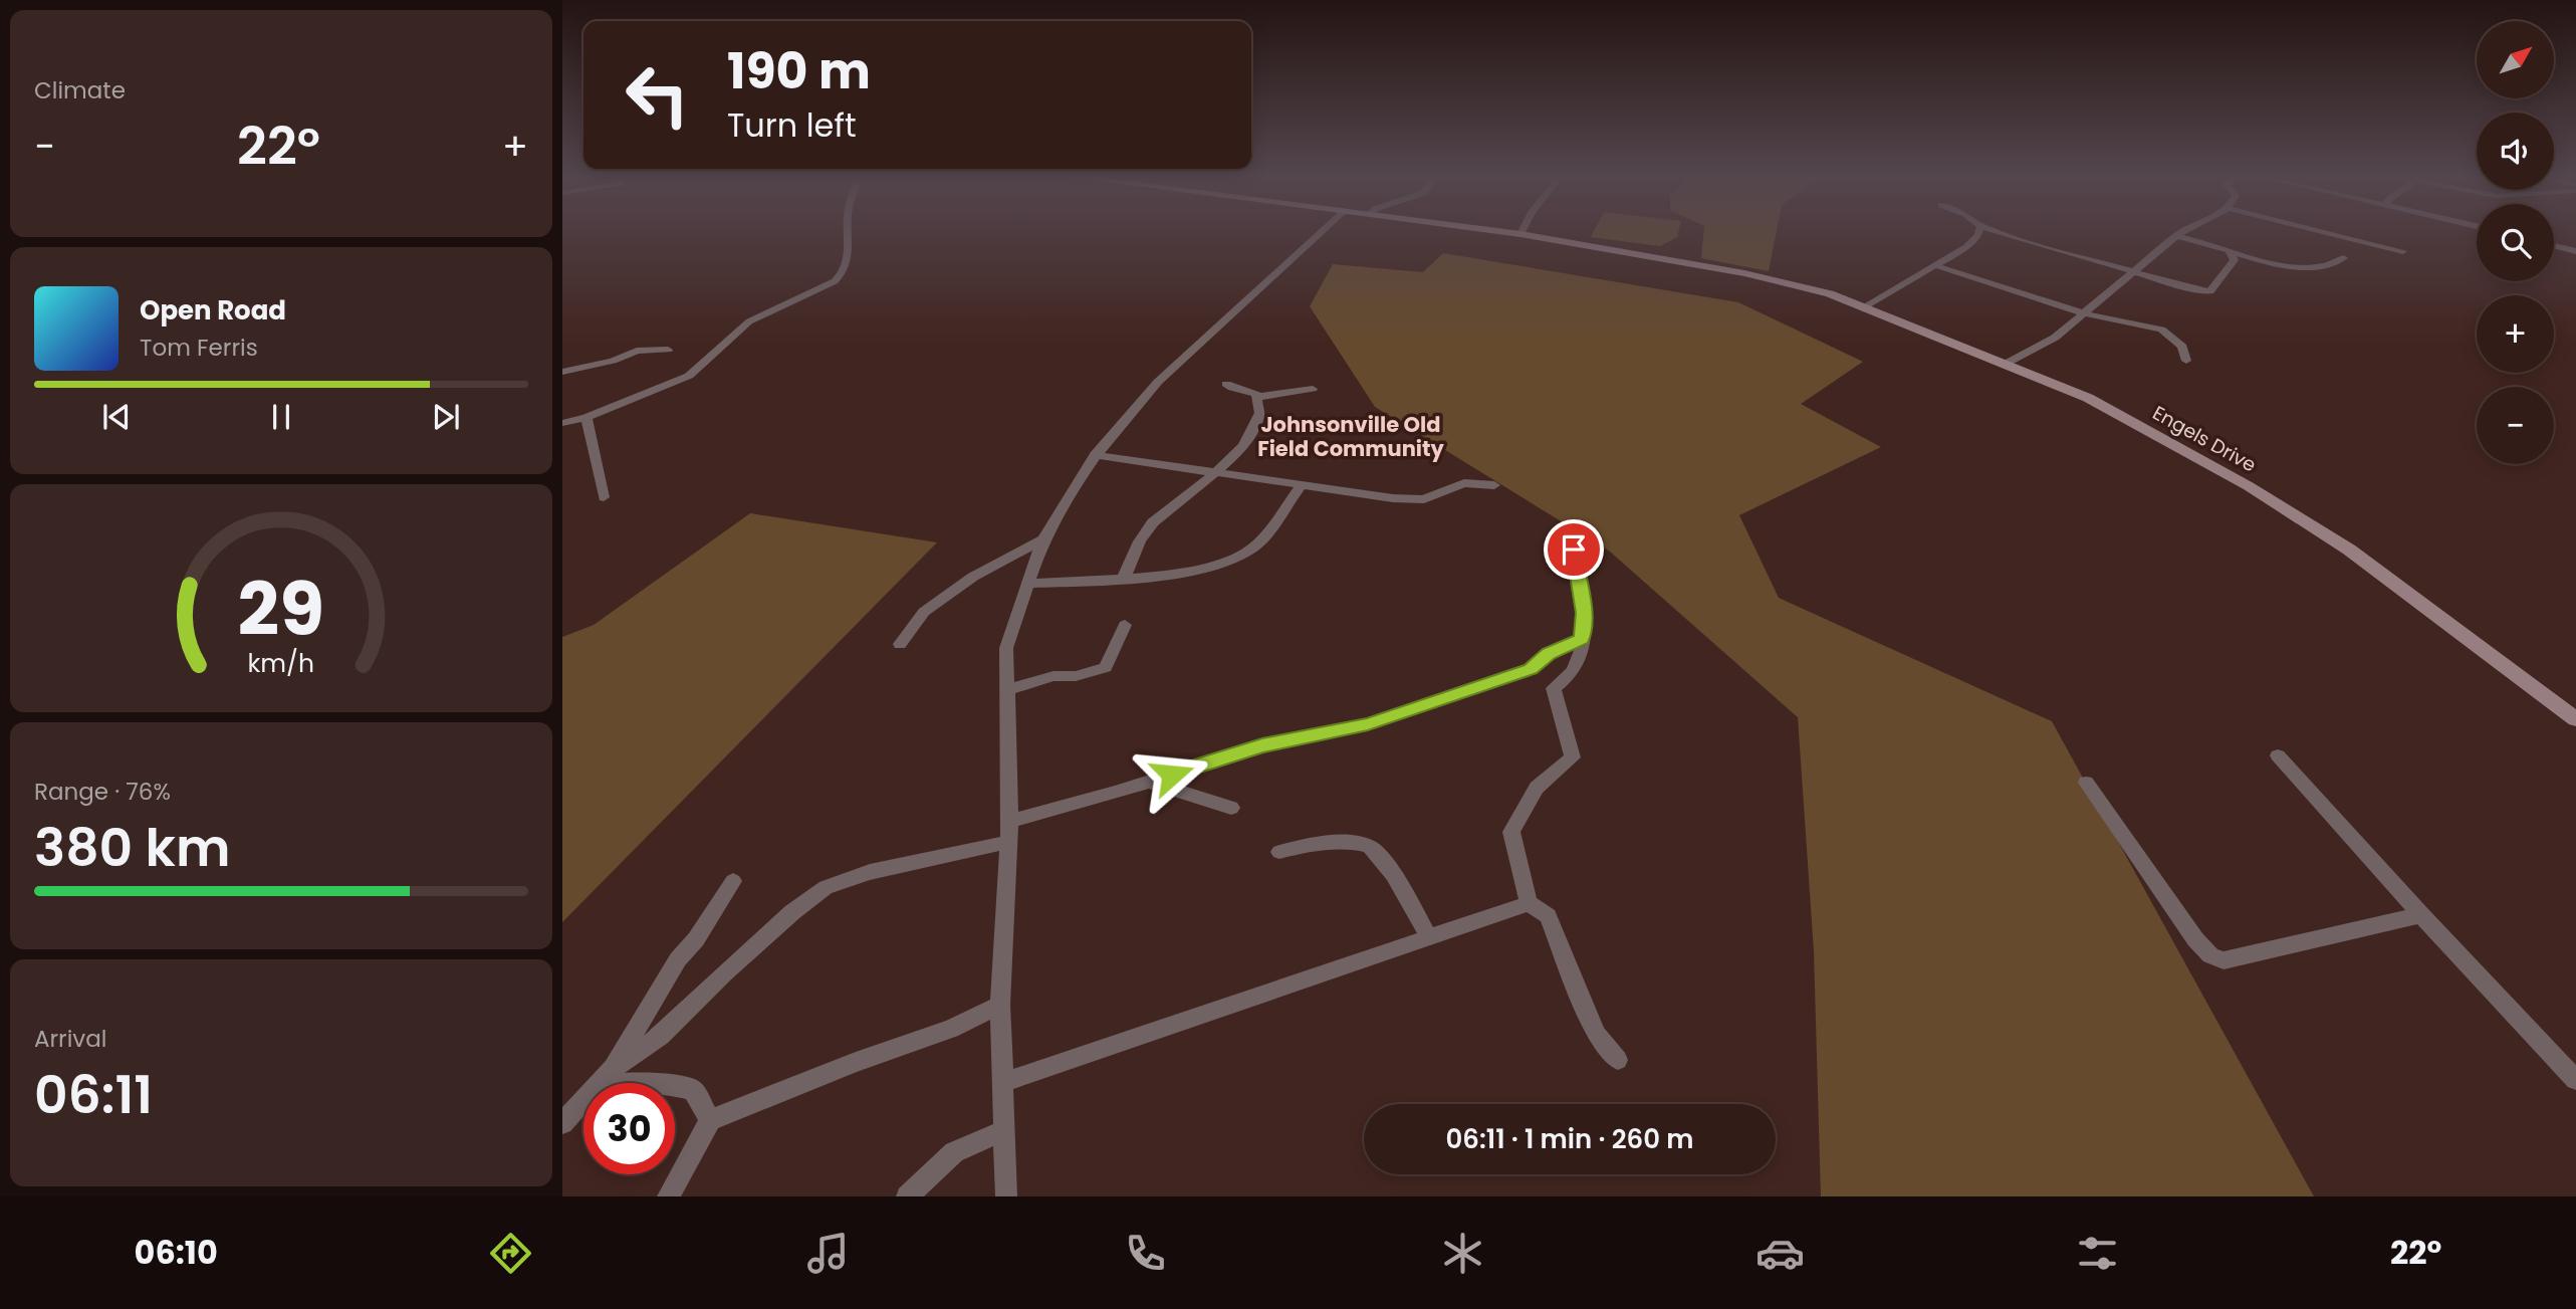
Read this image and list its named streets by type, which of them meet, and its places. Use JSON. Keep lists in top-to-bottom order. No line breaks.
{"streets":{"street":["Engels Drive"]},"districts":["Johnsonville Old Field Community"],"north":"top right","page":{"tile":["Climate",["Range · 76%","380 km"],["Arrival","06:11"]],"map_buttons":["+","−"],"turn":["190 m","Turn left"],"heat":["−","22°","+"],"song":["Open Road","Tom Ferris"],"limit":"30","trip":"06:11 · 1 min · 260 m","tabs":["06:10","22°"],"gauge":["29","km/h"]}}
